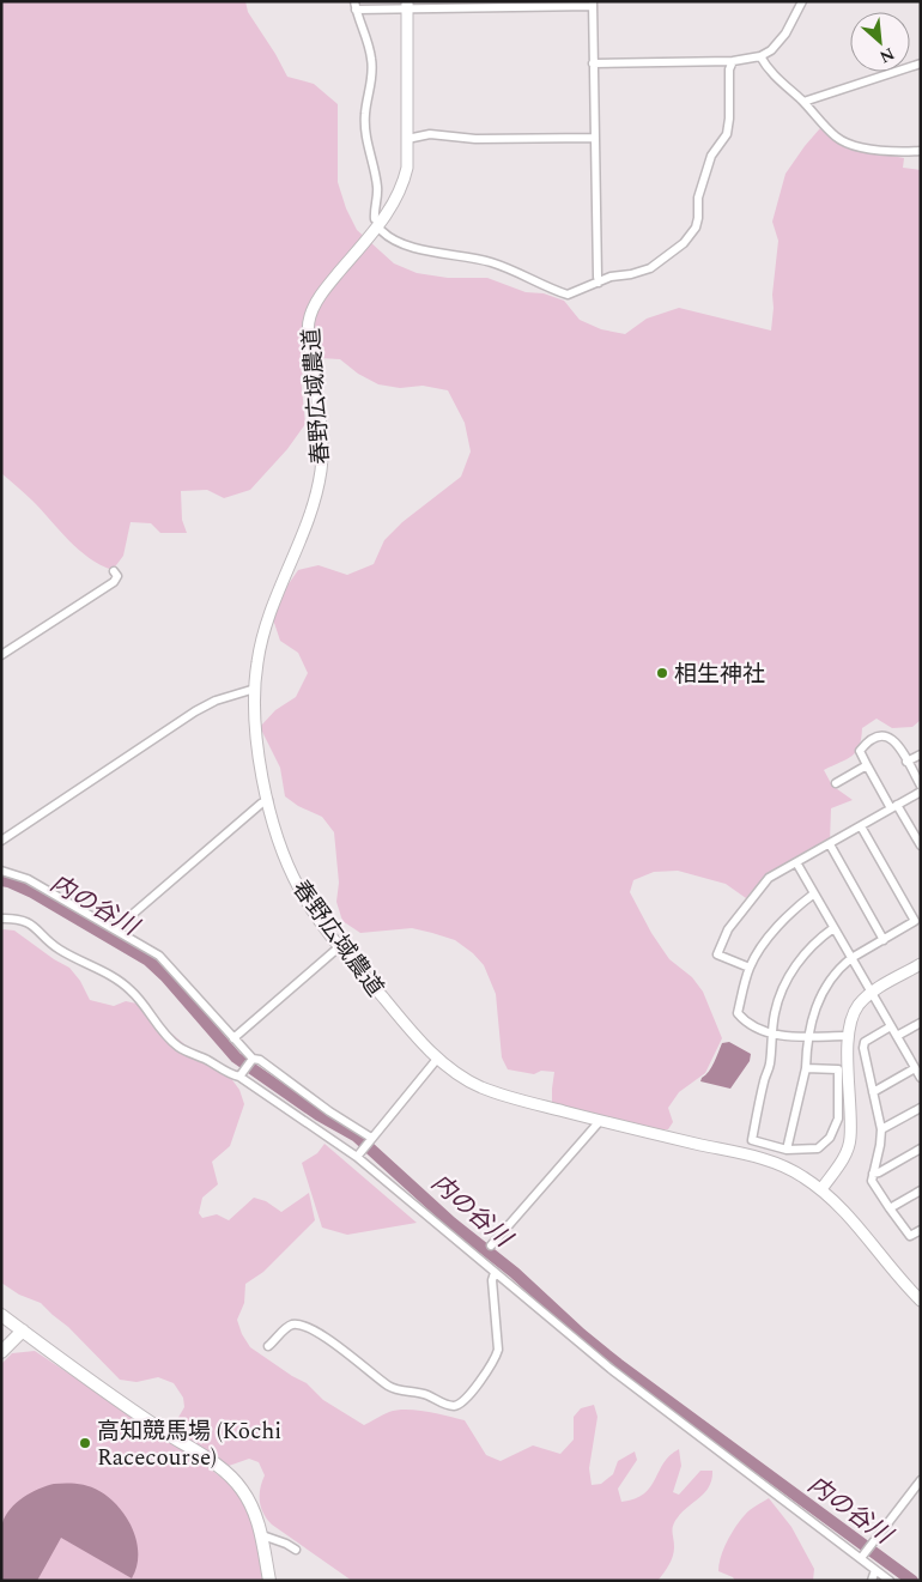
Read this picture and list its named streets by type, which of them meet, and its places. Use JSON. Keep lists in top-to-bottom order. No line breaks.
{"streets":{"street":["春野広域農道"]},"water":["内の谷川"],"places":["相生神社","高知競馬場 (Kōchi Racecourse)"],"north":"bottom right"}
